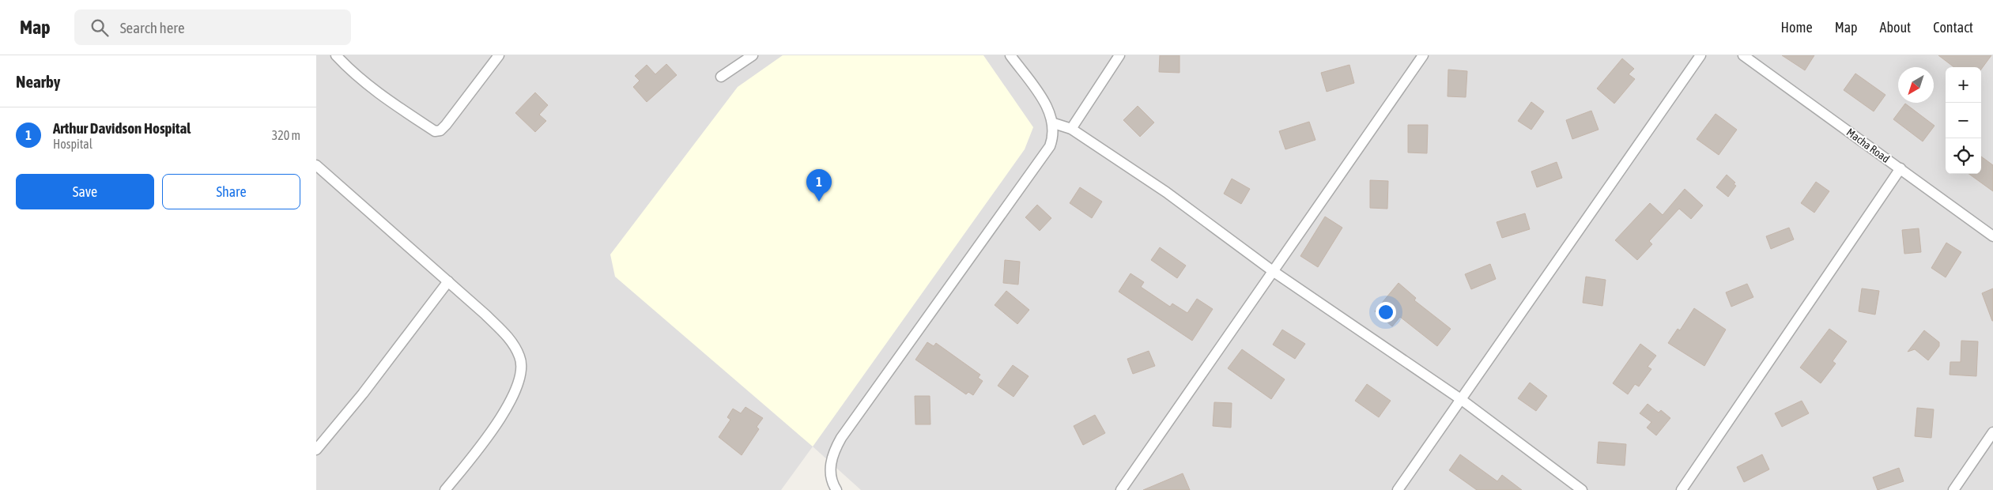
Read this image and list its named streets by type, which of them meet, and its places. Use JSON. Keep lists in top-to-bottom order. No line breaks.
{"streets":{"street":["Macha Road"]},"north":"bottom left","page":{"header":"Map","search":"Search here","nav":["Home","Map","About","Contact"],"heading":"Nearby","map_buttons":["+","−"],"list":[{"mark":"1","name":"Arthur Davidson Hospital","note":"Hospital","value":"320 m"}],"buttons":["Save","Share"],"pins":"1"}}
